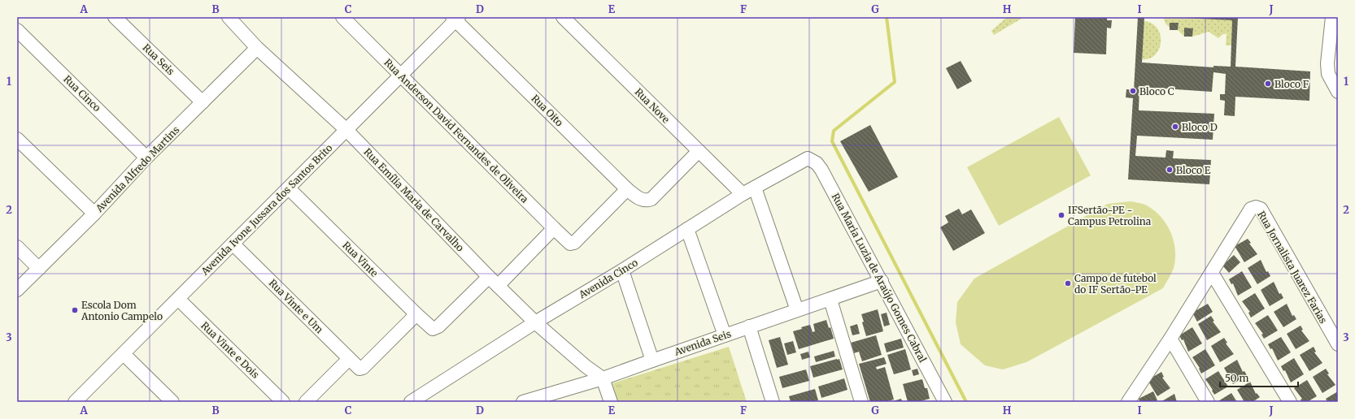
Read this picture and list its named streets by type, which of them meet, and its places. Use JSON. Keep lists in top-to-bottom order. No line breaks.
{"streets":{"street":["Rua Seis","Rua Cinco","Rua Nove","Rua Oito","Rua Anderson David Fernandes de Oliveira","Avenida Alfredo Martins","Rua Emília Maria de Carvalho","Avenida Ivone Jussara dos Santos Brito","Rua Vinte","Rua Jornalista Juarez Farias","Rua Maria Luzia de Araújo Gomes Cabral","Avenida Cinco","Rua Vinte e Um","Avenida Seis","Rua Vinte e Dois"]},"crossings":[["Rua Seis","Avenida Alfredo Martins"],["Rua Cinco","Avenida Alfredo Martins"],["Rua Nove","Rua Oito"],["Rua Nove","Avenida Cinco"],["Rua Oito","Rua Anderson David Fernandes de Oliveira"],["Rua Oito","Avenida Ivone Jussara dos Santos Brito"],["Rua Anderson David Fernandes de Oliveira","Avenida Ivone Jussara dos Santos Brito"],["Avenida Alfredo Martins","Rua Emília Maria de Carvalho"],["Rua Emília Maria de Carvalho","Avenida Ivone Jussara dos Santos Brito"],["Rua Emília Maria de Carvalho","Rua Vinte"],["Rua Emília Maria de Carvalho","Avenida Cinco"],["Rua Emília Maria de Carvalho","Avenida Seis"],["Avenida Ivone Jussara dos Santos Brito","Rua Vinte"],["Avenida Ivone Jussara dos Santos Brito","Rua Vinte e Um"],["Avenida Ivone Jussara dos Santos Brito","Rua Vinte e Dois"],["Rua Vinte","Rua Vinte e Um"],["Rua Maria Luzia de Araújo Gomes Cabral","Avenida Cinco"],["Rua Maria Luzia de Araújo Gomes Cabral","Avenida Seis"]],"places":["Bloco F","Bloco C","Bloco D","Bloco E","IFSertão-PE - Campus Petrolina","Campo de futebol do IF Sertão-PE","Escola Dom Antonio Campelo"],"scale_bar":"50 m","grid":{"columns":["A","B","C","D","E","F","G","H","I","J"],"rows":["1","2","3"]}}
